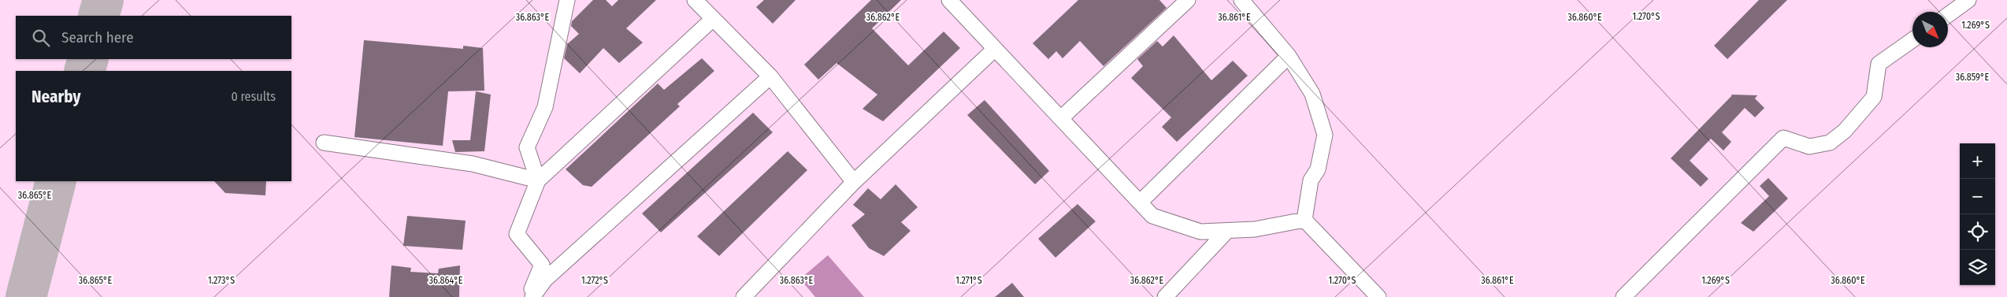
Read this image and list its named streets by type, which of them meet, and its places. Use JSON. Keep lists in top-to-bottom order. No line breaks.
{"north":"bottom right","page":{"search":"Search here","heading":["Nearby","0 results"],"map_buttons":["+","−"]},"coordinates":["1.270°S","36.863°E","36.862°E","36.860°E","36.861°E","1.269°S","36.859°E","36.865°E","36.864°E","1.273°S","1.272°S","1.271°S"]}
